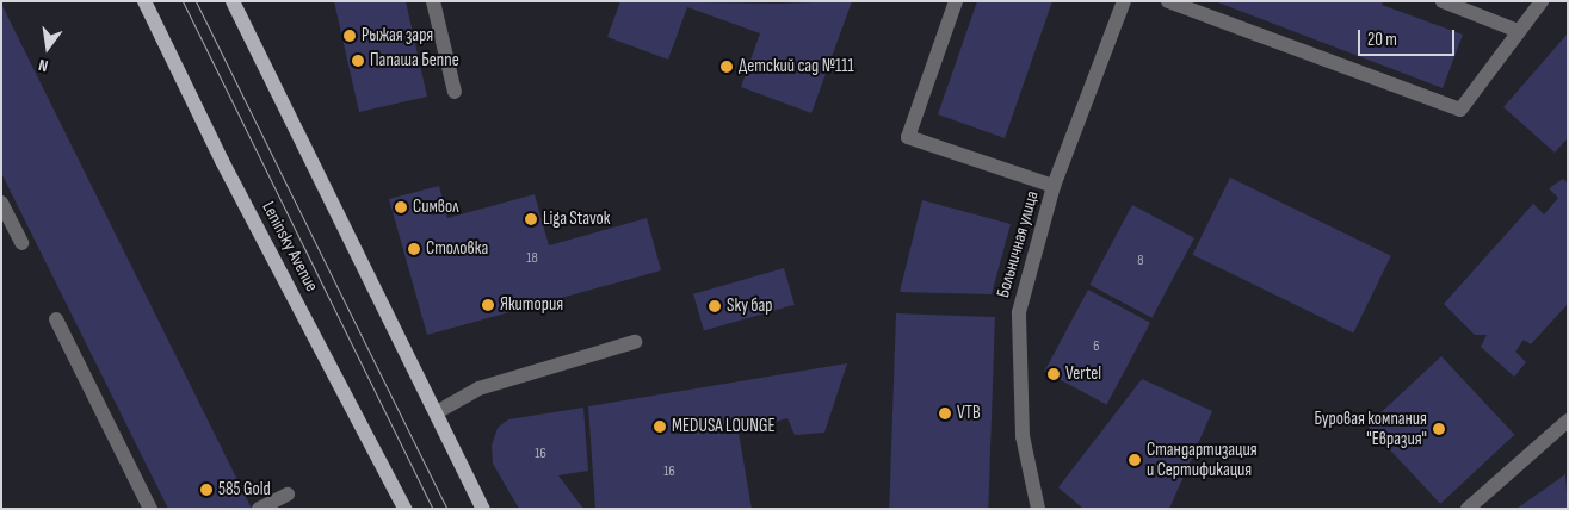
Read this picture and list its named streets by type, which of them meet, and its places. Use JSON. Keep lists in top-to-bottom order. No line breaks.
{"streets":{"main road":["Leninsky Avenue"],"street":["Больничная улица"]},"places":["Рыжая заря","Папаша Беппе","Детский сад №111","Символ","Liga Stavok","Столовка","Якитория","Sky бар","Vertel","VTB","MEDUSA LOUNGE","Буровая компания \"Евразия\"","Стандартизация и Сертификация","585 Gold"],"house_numbers":["18","8","6","16","16"],"scale_bar":"20 m","north":"bottom"}
